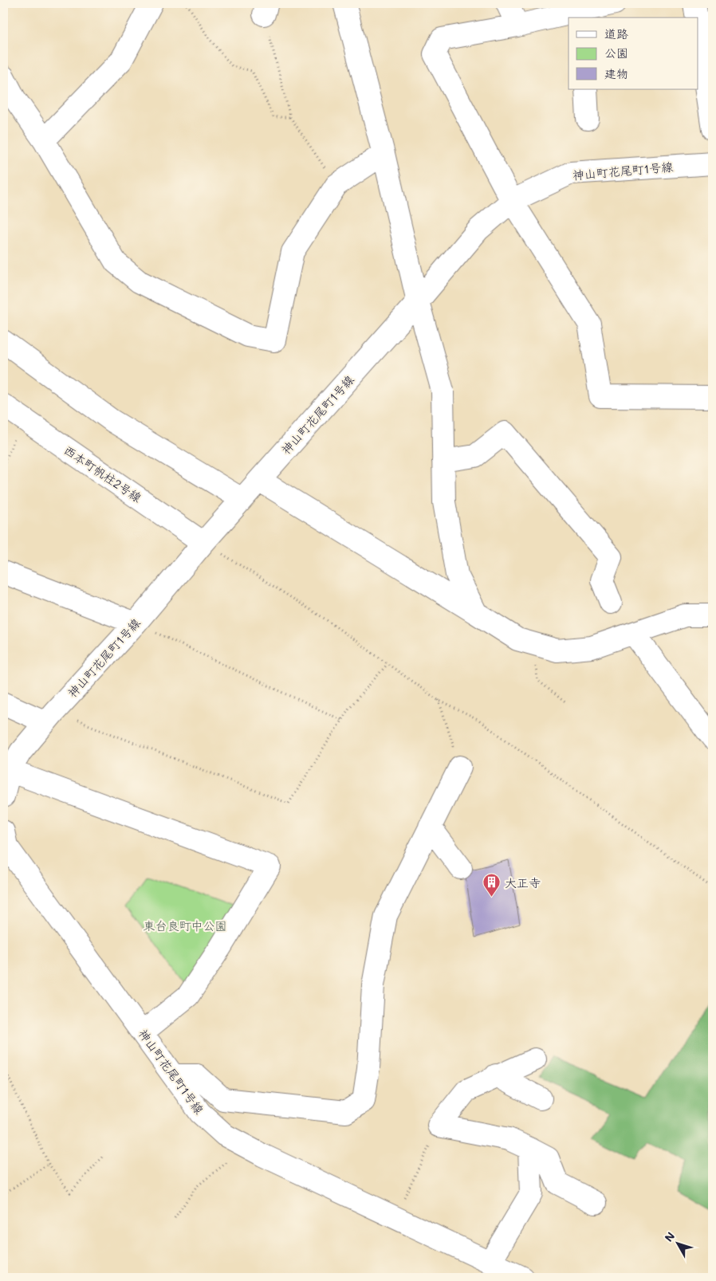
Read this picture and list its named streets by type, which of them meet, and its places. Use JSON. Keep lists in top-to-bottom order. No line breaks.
{"streets":{"street":["神山町花尾町1号線","西本町帆柱2号線"]},"crossings":[["神山町花尾町1号線","西本町帆柱2号線"]],"parks":["東台良町中公園"],"places":{"building":["大正寺"]},"legend":["道路","公園","建物"],"north":"top left"}
